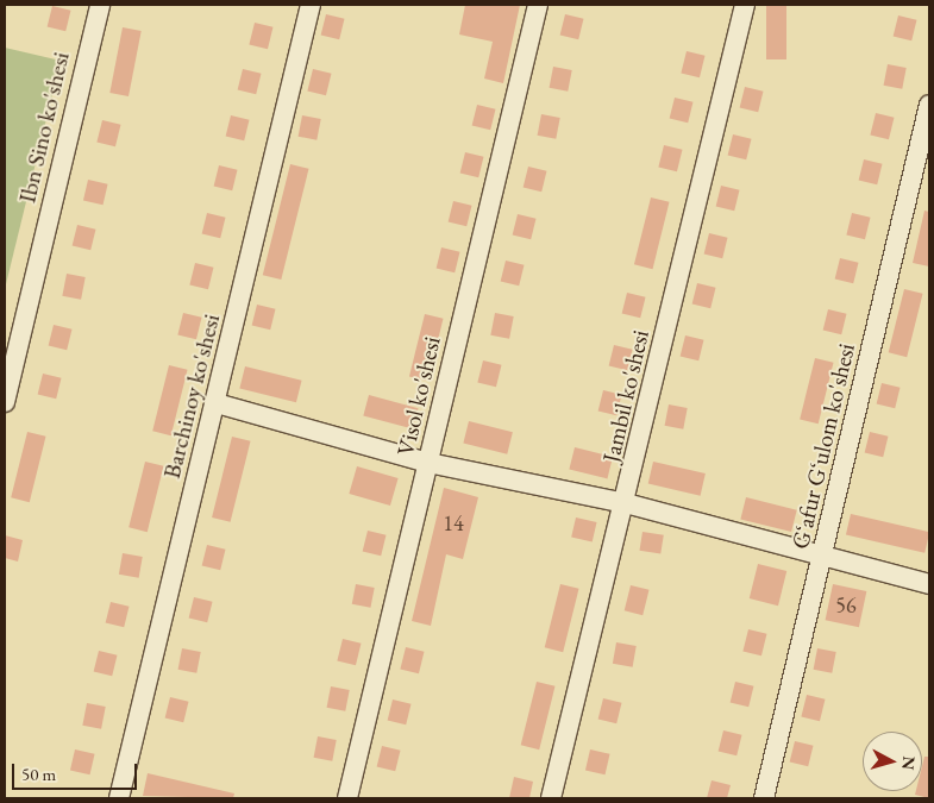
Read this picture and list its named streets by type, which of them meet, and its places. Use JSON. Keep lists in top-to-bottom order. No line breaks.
{"streets":{"street":["Ibn Sino ko'shesi","Barchinoy ko'shesi","Visol ko'shesi","Jambil ko'shesi","Gʻafur Gʻulom ko'shesi"]},"house_numbers":["14","56"],"scale_bar":"50 m","north":"right"}
